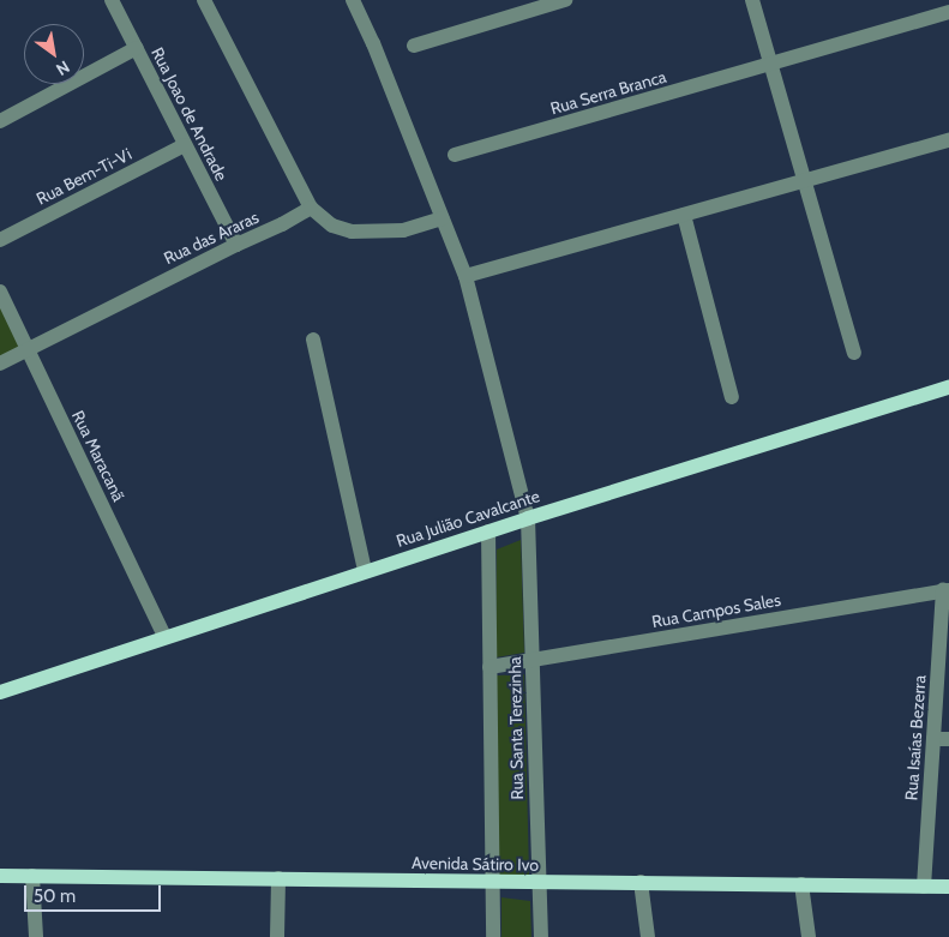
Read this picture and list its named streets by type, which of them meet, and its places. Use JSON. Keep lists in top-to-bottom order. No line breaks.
{"streets":{"main road":["Rua Julião Cavalcante","Avenida Sátiro Ivo"],"street":["Rua Serra Branca","Rua Joao de Andrade","Rua Bem-Ti-Vi","Rua das Araras","Rua Maracanã","Rua Campos Sales","Rua Santa Terezinha","Rua Isaías Bezerra"]},"crossings":[["Rua Joao de Andrade","Rua Bem-Ti-Vi"],["Rua Joao de Andrade","Rua das Araras"],["Rua das Araras","Rua Maracanã"],["Rua Maracanã","Rua Julião Cavalcante"],["Rua Julião Cavalcante","Rua Santa Terezinha"],["Rua Campos Sales","Rua Santa Terezinha"],["Rua Campos Sales","Rua Isaías Bezerra"],["Rua Santa Terezinha","Avenida Sátiro Ivo"],["Rua Isaías Bezerra","Avenida Sátiro Ivo"]],"scale_bar":"50 m","north":"bottom right"}
